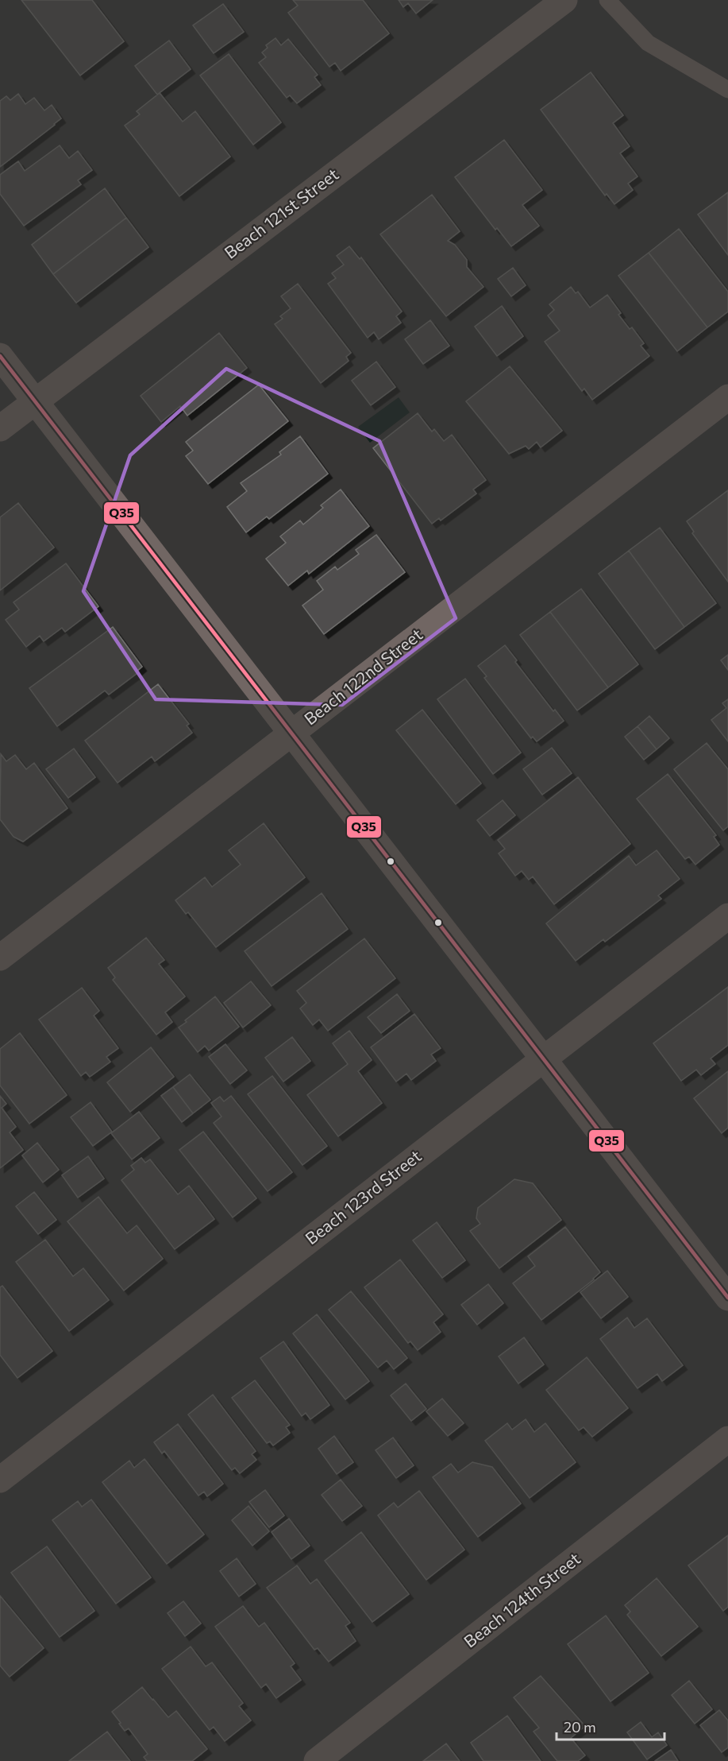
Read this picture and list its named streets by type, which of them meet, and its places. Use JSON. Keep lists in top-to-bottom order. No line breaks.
{"streets":{"street":["Beach 121st Street","Beach 122nd Street","Beach 123rd Street","Beach 124th Street"]},"lines":["transit line Q35"],"scale_bar":"20 m"}
